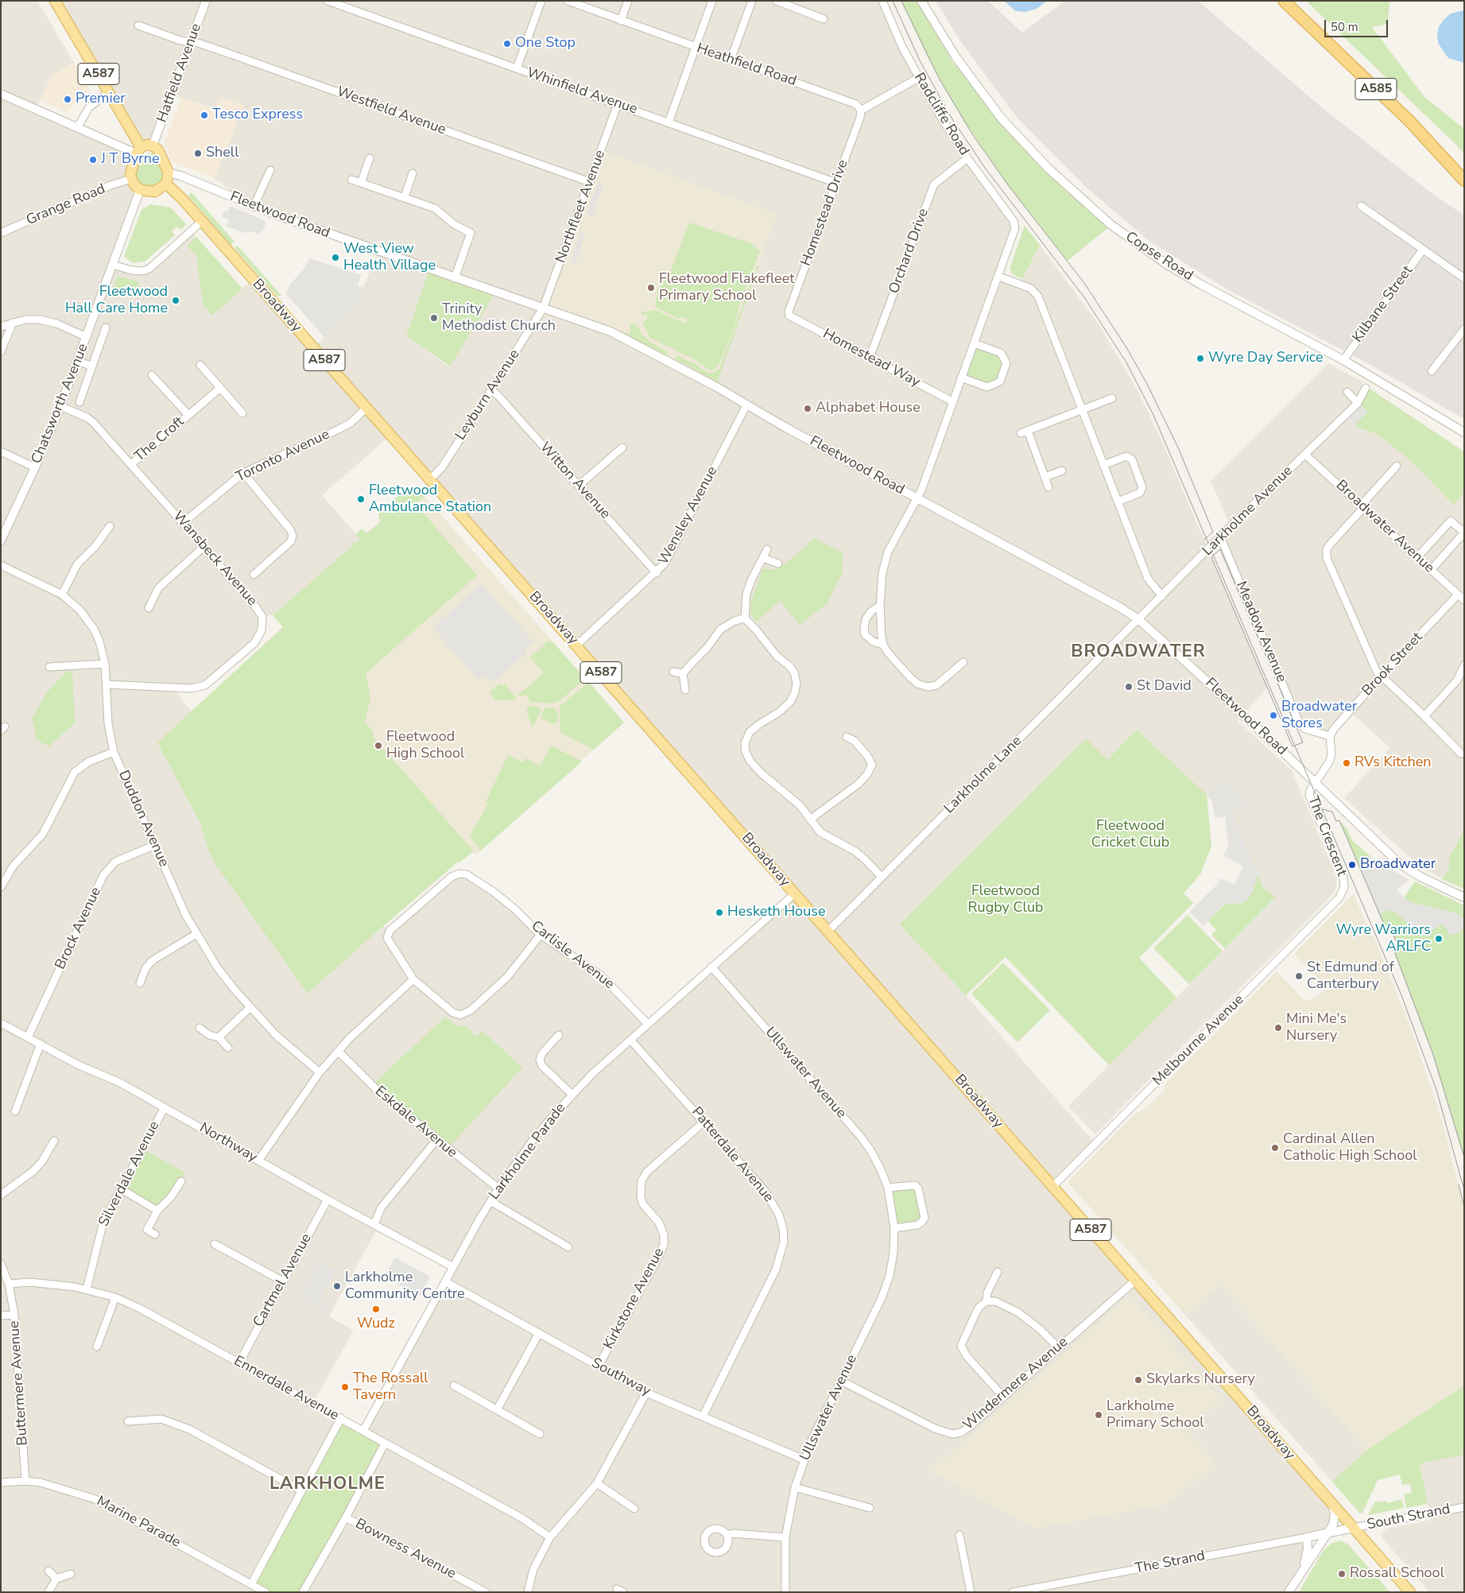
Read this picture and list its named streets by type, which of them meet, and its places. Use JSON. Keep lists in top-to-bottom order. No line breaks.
{"streets":{"highway":["A585"],"main road":["A587","Broadway"],"street":["Heathfield Road","Hatfield Avenue","Whinfield Avenue","Westfield Avenue","Radcliffe Road","Grange Road","Northfleet Avenue","Homestead Drive","Fleetwood Road","Orchard Drive","Copse Road","Kilbane Street","Homestead Way","Leyburn Avenue","Chatsworth Avenue","The Croft","Toronto Avenue","Witton Avenue","Larkholme Avenue","Wensley Avenue","Broadwater Avenue","Wansbeck Avenue","Meadow Avenue","Brook Street","Larkholme Lane","Duddon Avenue","The Crescent","Brock Avenue","Carlisle Avenue","Melbourne Avenue","Ullswater Avenue","Eskdale Avenue","Northway","Larkholme Parade","Patterdale Avenue","Silverdale Avenue","Cartmel Avenue","Kirkstone Avenue","Southway","Buttermere Avenue","Windermere Avenue","Ennerdale Avenue","South Strand","Marine Parade","Bowness Avenue","The Strand"]},"crossings":[["Heathfield Road","Homestead Drive"],["Hatfield Avenue","A587"],["Hatfield Avenue","Westfield Avenue"],["Hatfield Avenue","Grange Road"],["Hatfield Avenue","Fleetwood Road"],["Hatfield Avenue","Broadway"],["Hatfield Avenue","Chatsworth Avenue"],["A587","Grange Road"],["A587","Fleetwood Road"],["A587","Broadway"],["A587","Chatsworth Avenue"],["Whinfield Avenue","Northfleet Avenue"],["Whinfield Avenue","Homestead Drive"],["Westfield Avenue","Northfleet Avenue"],["Radcliffe Road","Orchard Drive"],["Grange Road","Fleetwood Road"],["Grange Road","Broadway"],["Grange Road","Chatsworth Avenue"],["Northfleet Avenue","Fleetwood Road"],["Northfleet Avenue","Leyburn Avenue"],["Homestead Drive","Homestead Way"],["Fleetwood Road","Broadway"],["Fleetwood Road","Leyburn Avenue"],["Fleetwood Road","Chatsworth Avenue"],["Fleetwood Road","Larkholme Avenue"],["Fleetwood Road","Wensley Avenue"],["Fleetwood Road","Larkholme Lane"],["Fleetwood Road","The Crescent"],["Orchard Drive","Homestead Way"],["Copse Road","Kilbane Street"],["Broadway","Leyburn Avenue"],["Broadway","Chatsworth Avenue"],["Broadway","Toronto Avenue"],["Broadway","Wensley Avenue"],["Broadway","Larkholme Lane"],["Broadway","Melbourne Avenue"],["Broadway","Larkholme Parade"],["Broadway","Windermere Avenue"],["Broadway","South Strand"],["Broadway","The Strand"],["Leyburn Avenue","Witton Avenue"],["Chatsworth Avenue","Wansbeck Avenue"],["The Croft","Wansbeck Avenue"],["Toronto Avenue","Wansbeck Avenue"],["Witton Avenue","Wensley Avenue"],["Larkholme Avenue","Broadwater Avenue"],["Larkholme Avenue","Meadow Avenue"],["Larkholme Avenue","Larkholme Lane"],["Broadwater Avenue","Brook Street"],["Wansbeck Avenue","Duddon Avenue"],["Meadow Avenue","Brook Street"],["Duddon Avenue","Brock Avenue"],["The Crescent","Melbourne Avenue"],["Brock Avenue","Northway"],["Carlisle Avenue","Larkholme Parade"],["Ullswater Avenue","Larkholme Parade"],["Ullswater Avenue","Southway"],["Ullswater Avenue","Windermere Avenue"],["Eskdale Avenue","Larkholme Parade"],["Northway","Larkholme Parade"],["Northway","Silverdale Avenue"],["Northway","Cartmel Avenue"],["Larkholme Parade","Patterdale Avenue"],["Larkholme Parade","Southway"],["Larkholme Parade","Ennerdale Avenue"],["Patterdale Avenue","Kirkstone Avenue"],["Patterdale Avenue","Southway"],["Silverdale Avenue","Ennerdale Avenue"],["Cartmel Avenue","Ennerdale Avenue"],["Kirkstone Avenue","Southway"],["Buttermere Avenue","Ennerdale Avenue"],["Buttermere Avenue","Marine Parade"],["South Strand","The Strand"]],"districts":["BROADWATER","LARKHOLME"],"parks":["Fleetwood Cricket Club","Fleetwood Rugby Club"],"places":["One Stop","Premier","Tesco Express","Shell","J T Byrne","West View Health Village","Fleetwood Flakefleet Primary School","Fleetwood Hall Care Home","Trinity Methodist Church","Wyre Day Service","Alphabet House","Fleetwood Ambulance Station","St David","Broadwater Stores","Fleetwood High School","RVs Kitchen","Broadwater","Hesketh House","Wyre Warriors ARLFC","St Edmund of Canterbury","Mini Me's Nursery","Cardinal Allen Catholic High School","Larkholme Community Centre","Wudz","Skylarks Nursery","The Rossall Tavern","Larkholme Primary School","Rossall School"],"scale_bar":"50 m"}
